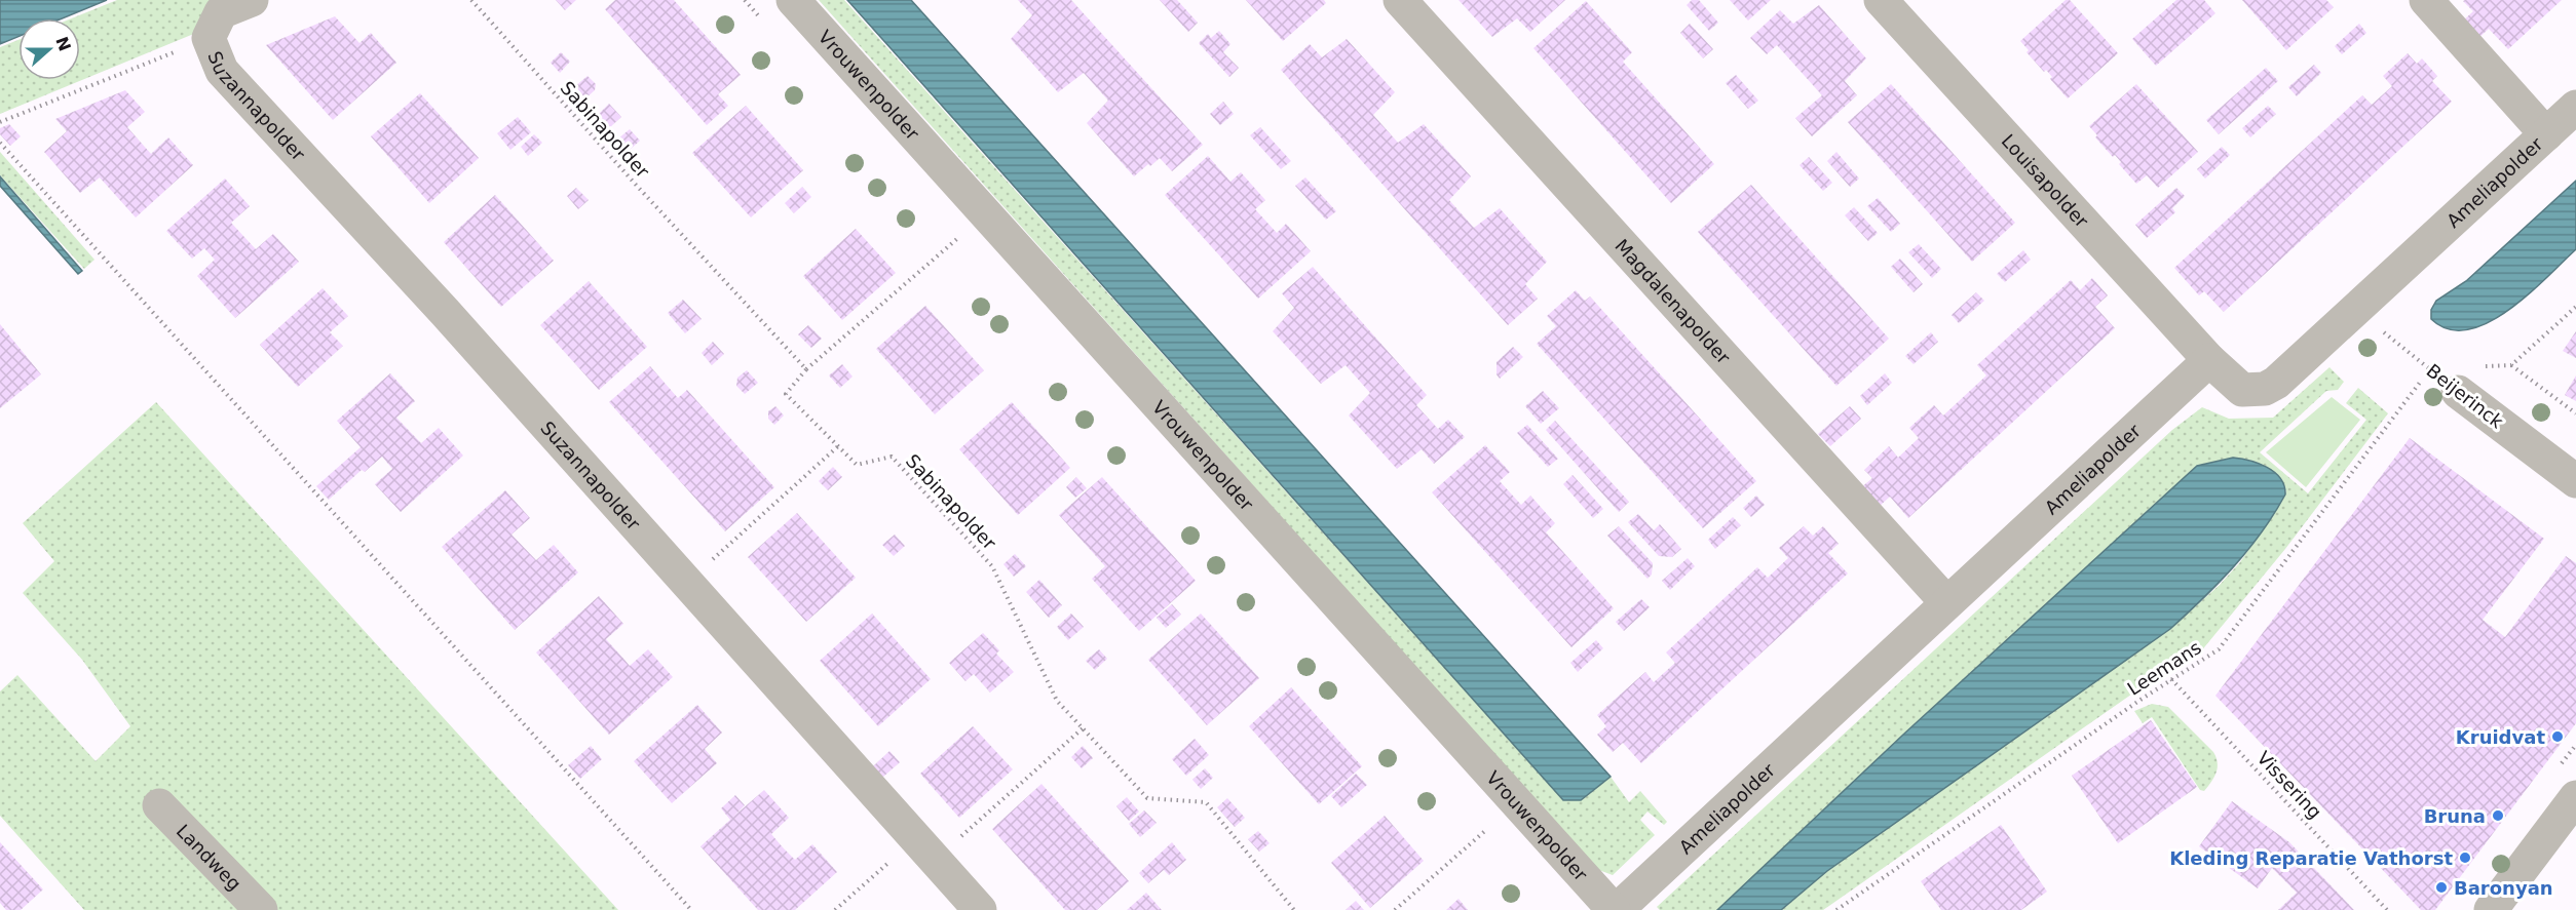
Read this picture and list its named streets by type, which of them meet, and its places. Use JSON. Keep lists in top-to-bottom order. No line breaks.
{"streets":{"street":["Vrouwenpolder","Suzannapolder","Louisapolder","Ameliapolder","Magdalenapolder","Beijerinck","Landweg"],"path":["Sabinapolder","Leemans","Vissering"]},"crossings":[["Vrouwenpolder","Ameliapolder"],["Louisapolder","Ameliapolder"],["Ameliapolder","Magdalenapolder"],["Ameliapolder","Beijerinck"],["Beijerinck","Leemans"],["Leemans","Vissering"]],"places":["Kruidvat","Bruna","Kleding Reparatie Vathorst","Baronyan"],"north":"right"}
